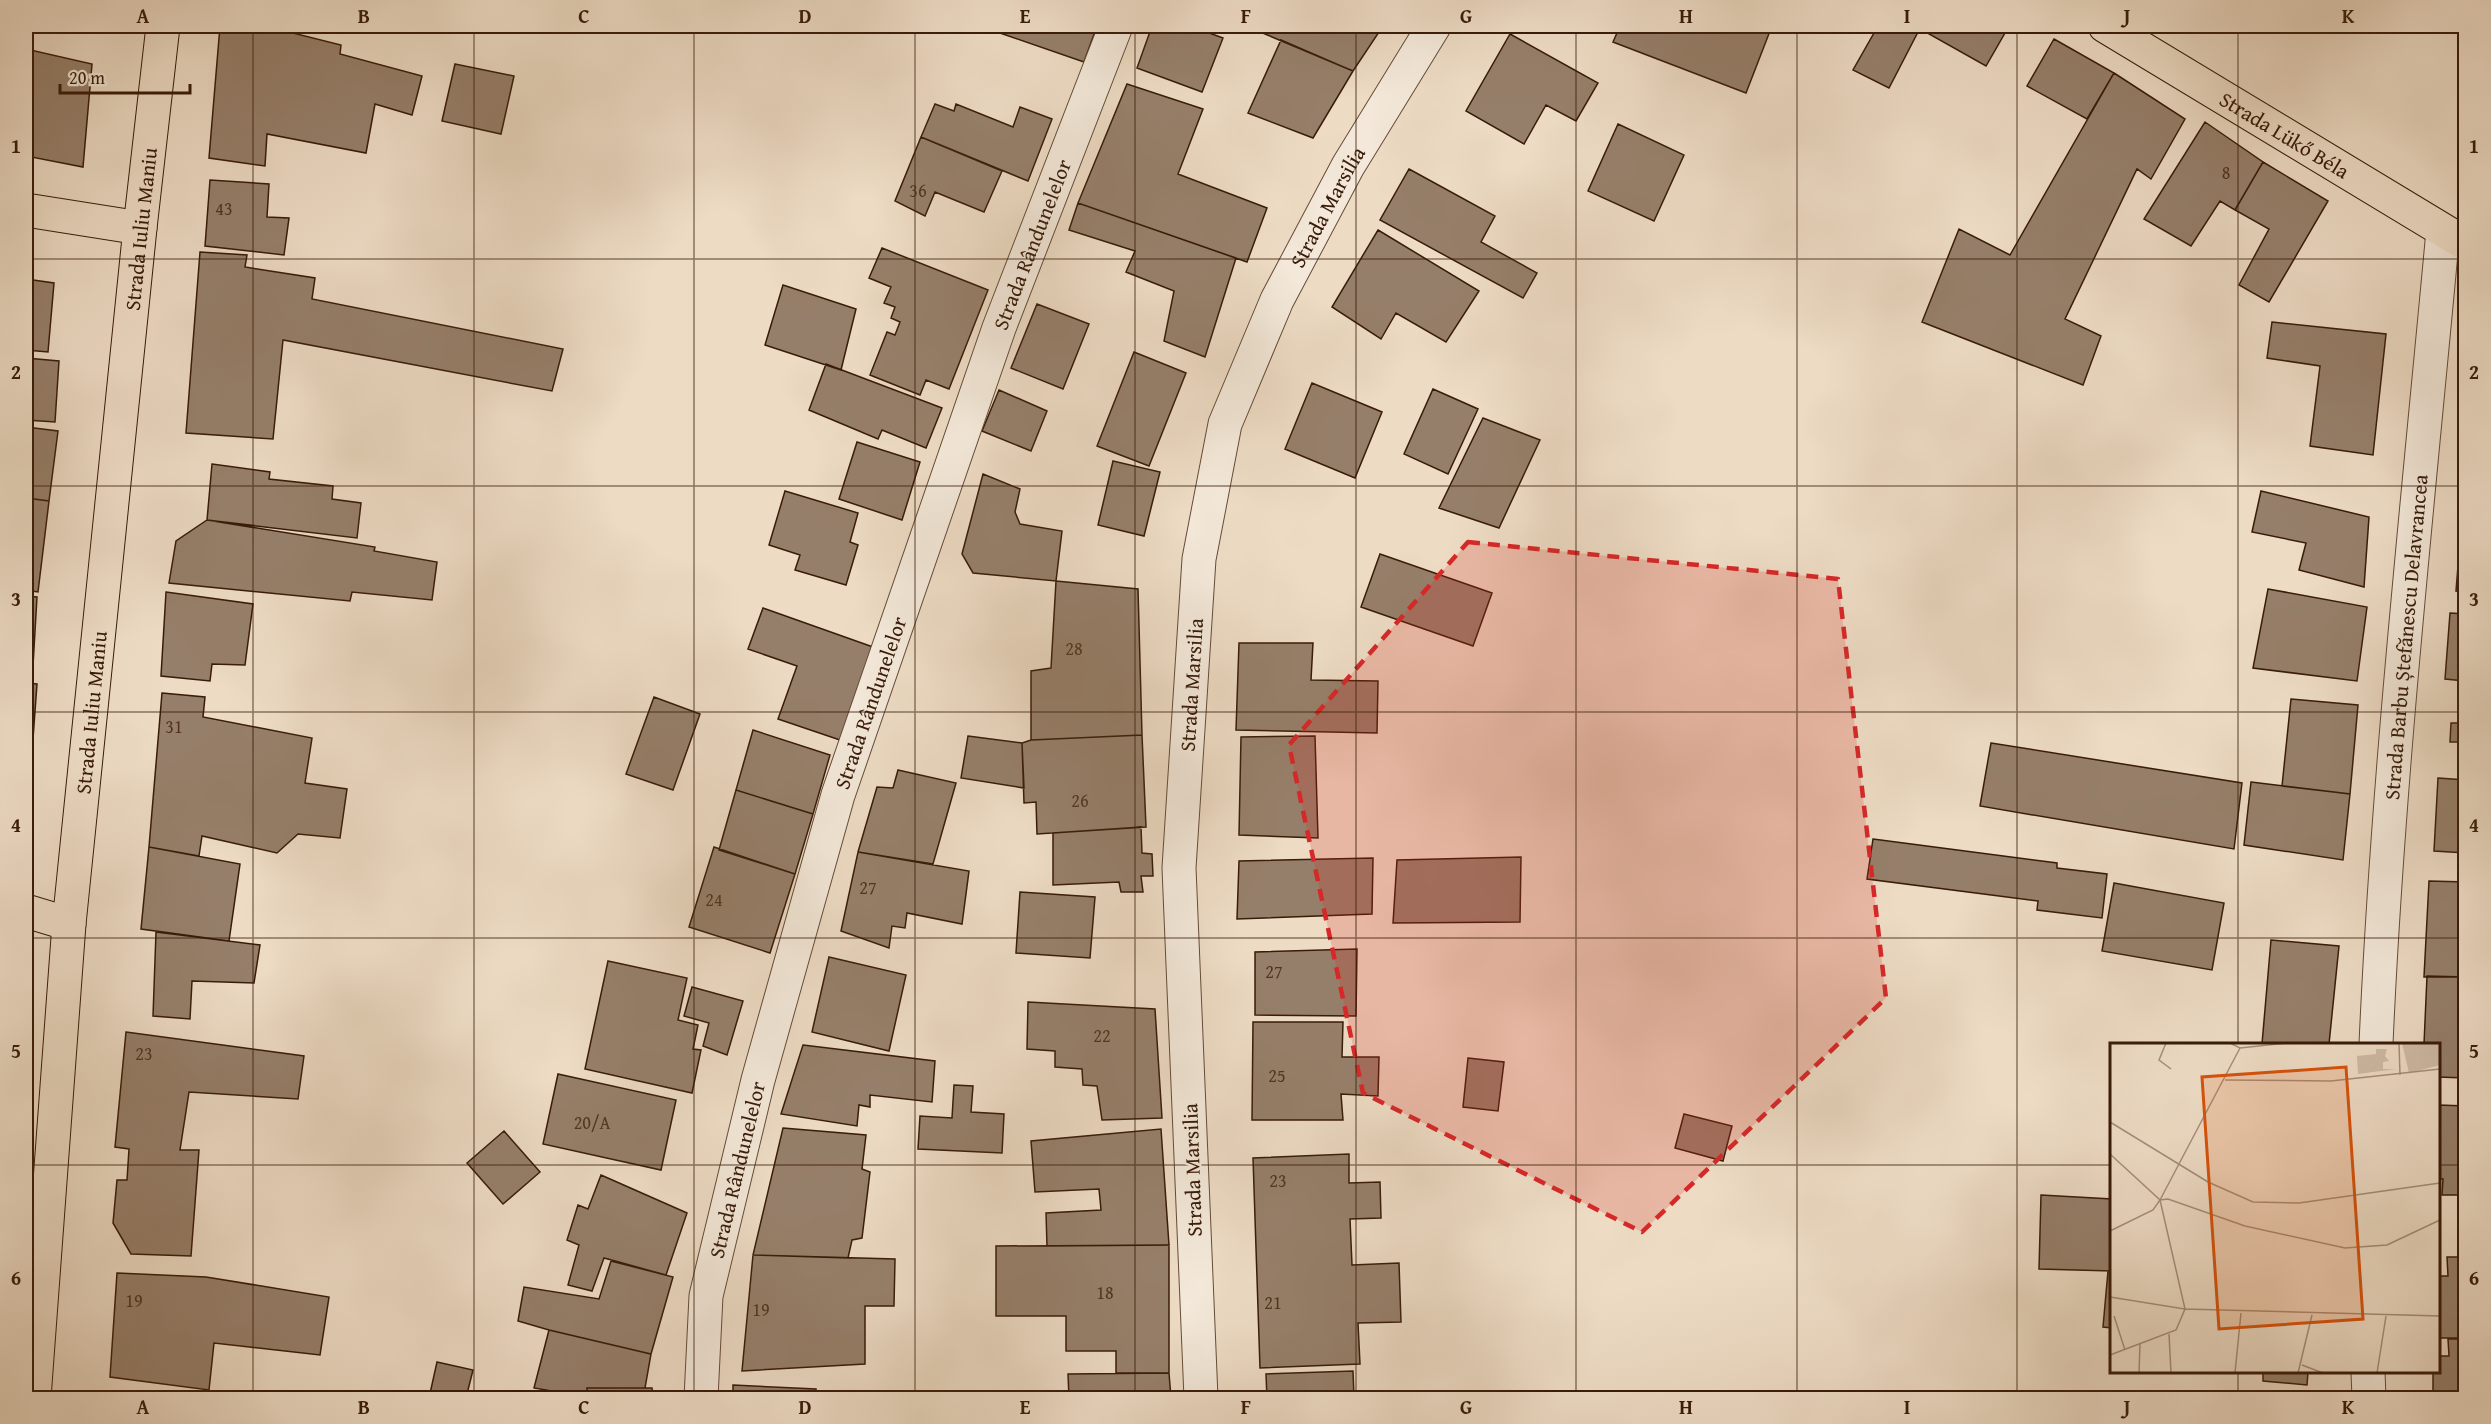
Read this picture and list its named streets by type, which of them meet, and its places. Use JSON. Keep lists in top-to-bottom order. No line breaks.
{"streets":{"main road":["Strada Lükő Béla","Strada Iuliu Maniu"],"street":["Strada Marsilia","Strada Rândunelelor","Strada Barbu Ștefănescu Delavrancea"]},"crossings":[["Strada Lükő Béla","Strada Barbu Ștefănescu Delavrancea"]],"house_numbers":["8","36","43","28","31","26","27","24","27","22","23","25","20/A","23","18","19","21","19"],"scale_bar":"20 m","grid":{"columns":["A","B","C","D","E","F","G","H","I","J","K"],"rows":["1","2","3","4","5","6"]}}
